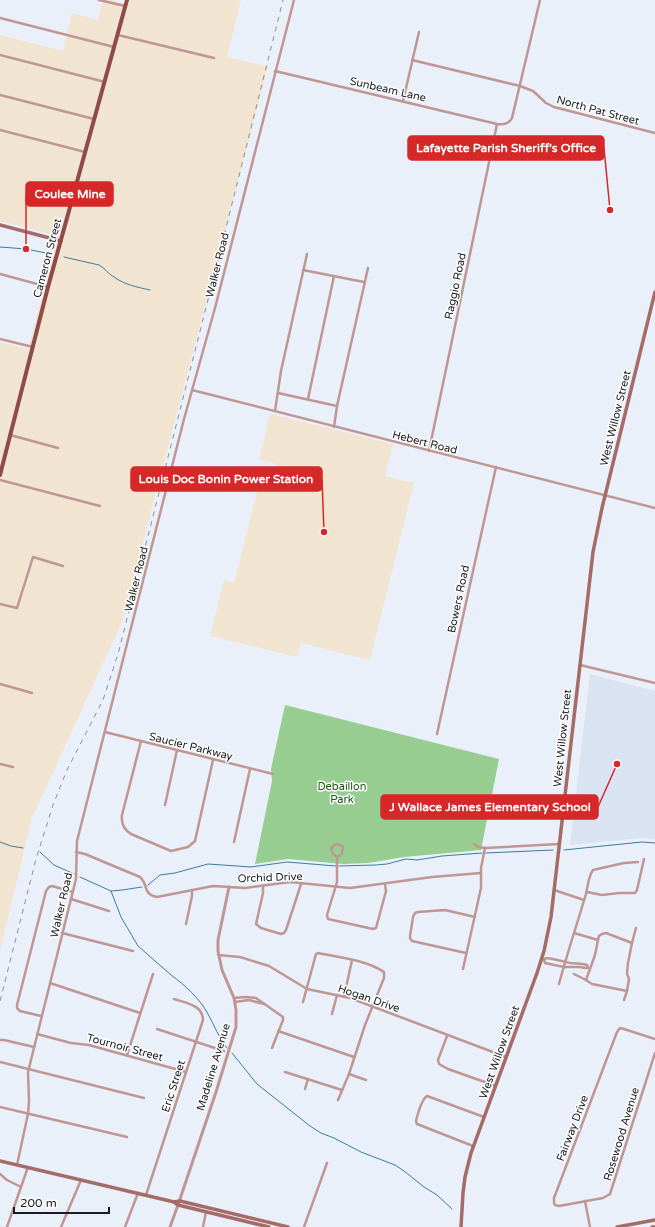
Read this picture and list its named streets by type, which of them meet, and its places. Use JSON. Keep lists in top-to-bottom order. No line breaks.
{"streets":{"main road":["Cameron Street","West Willow Street"],"street":["Sunbeam Lane","North Pat Street","Walker Road","Raggio Road","Hebert Road","Bowers Road","Saucier Parkway","Orchid Drive","Hogan Drive","Tournoir Street","Madeline Avenue","Eric Street","Fairway Drive","Rosewood Avenue"]},"crossings":[["Sunbeam Lane","Walker Road"],["Sunbeam Lane","Raggio Road"],["Walker Road","Hebert Road"],["Walker Road","Saucier Parkway"],["Walker Road","Orchid Drive"],["Walker Road","Tournoir Street"],["Raggio Road","Hebert Road"],["West Willow Street","Hebert Road"],["West Willow Street","Hogan Drive"],["Hebert Road","Bowers Road"],["Orchid Drive","Madeline Avenue"],["Hogan Drive","Madeline Avenue"],["Tournoir Street","Eric Street"],["Fairway Drive","Rosewood Avenue"]],"parks":["Debaillon Park"],"places":["Lafayette Parish Sheriff's Office","Coulee Mine","Louis Doc Bonin Power Station","J Wallace James Elementary School"],"scale_bar":"200 m"}
